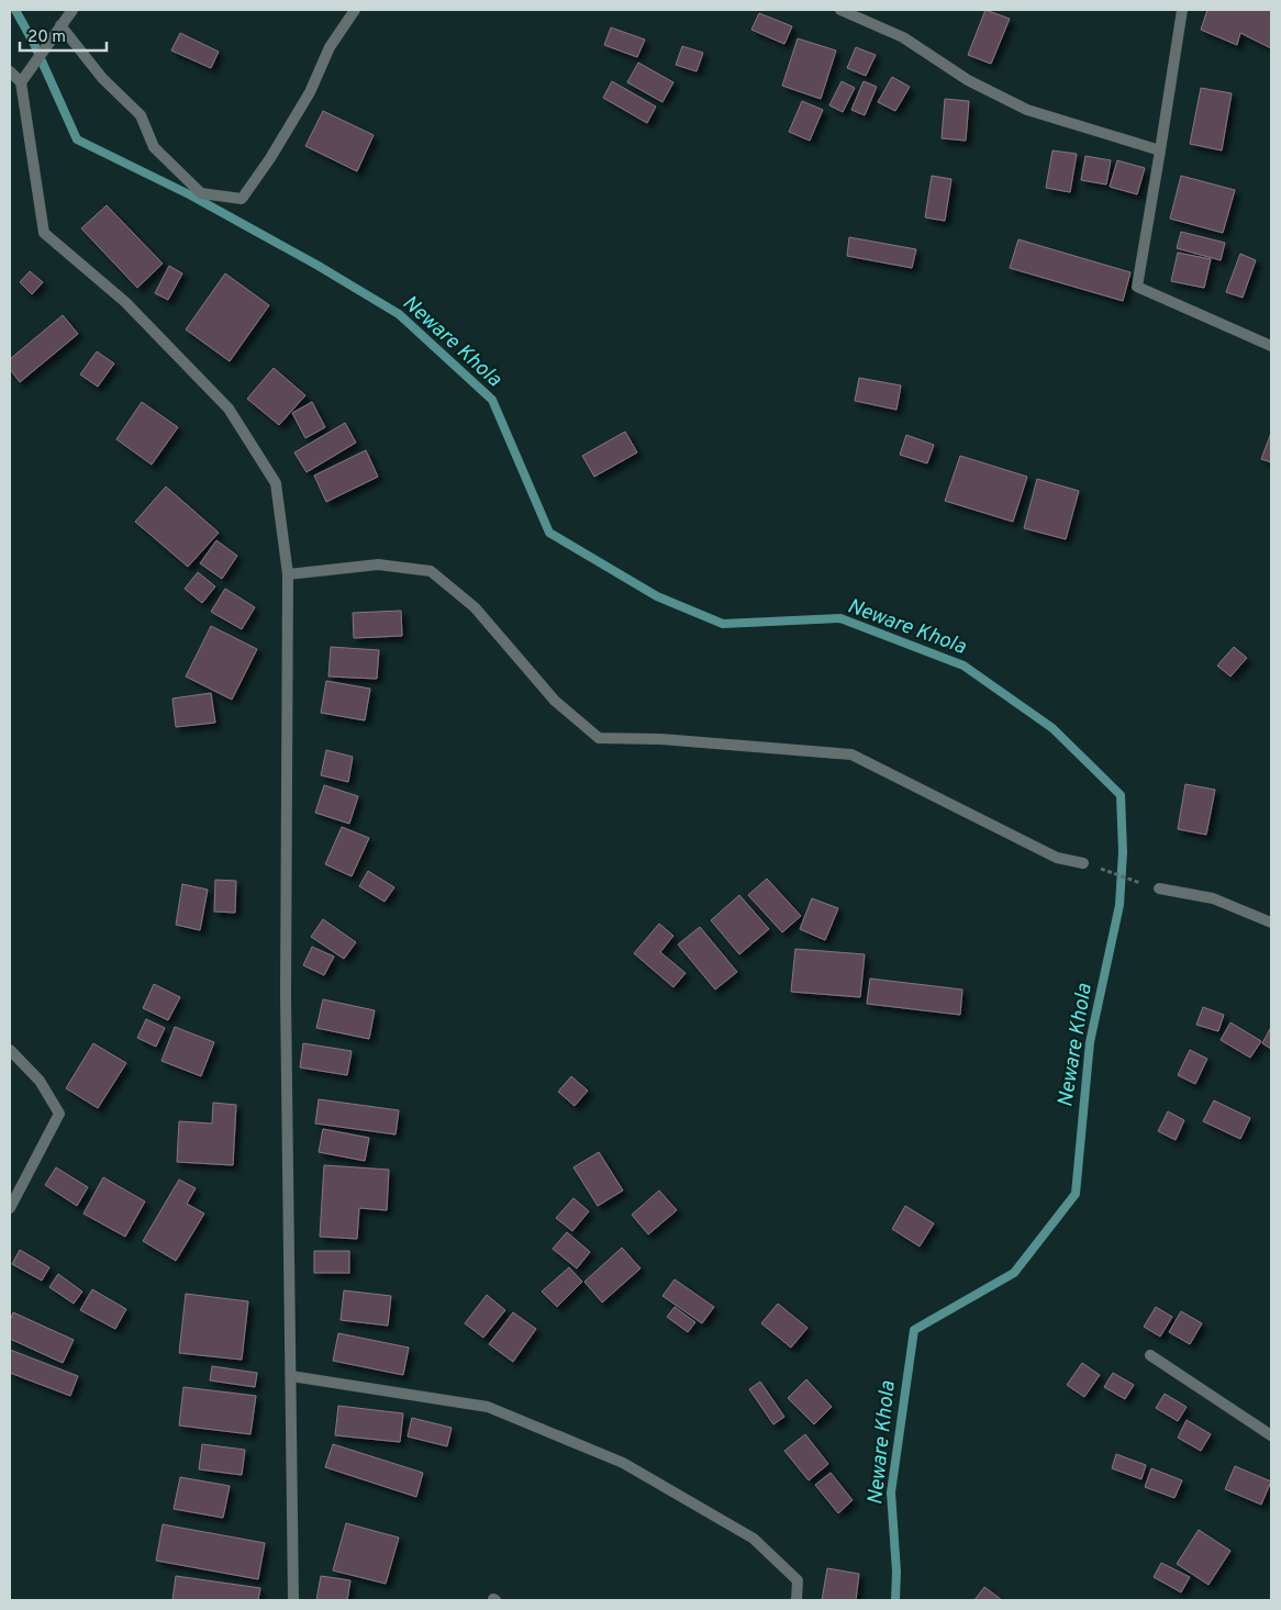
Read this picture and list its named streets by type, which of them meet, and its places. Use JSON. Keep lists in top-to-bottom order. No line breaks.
{"water":["Neware Khola"],"scale_bar":"20 m"}
